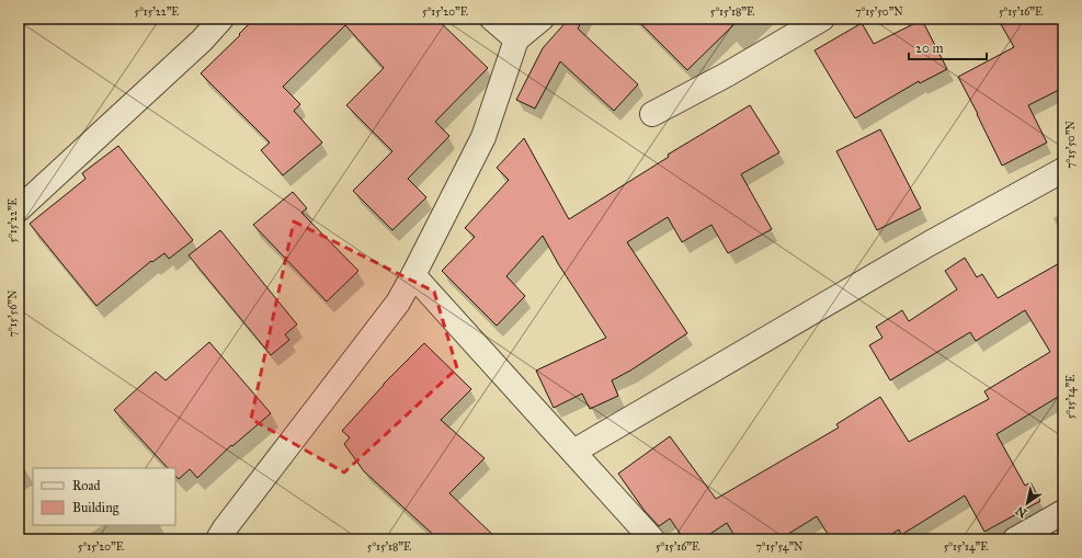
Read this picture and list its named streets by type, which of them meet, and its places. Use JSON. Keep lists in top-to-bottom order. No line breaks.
{"legend":["Road","Building"],"scale_bar":"20 m","north":"bottom left","coordinates":["5°15'22\"E","5°15'20\"E","5°15'18\"E","7°15'50\"N","5°15'16\"E","7°15'56\"N","5°15'14\"E","7°15'54\"N"]}
